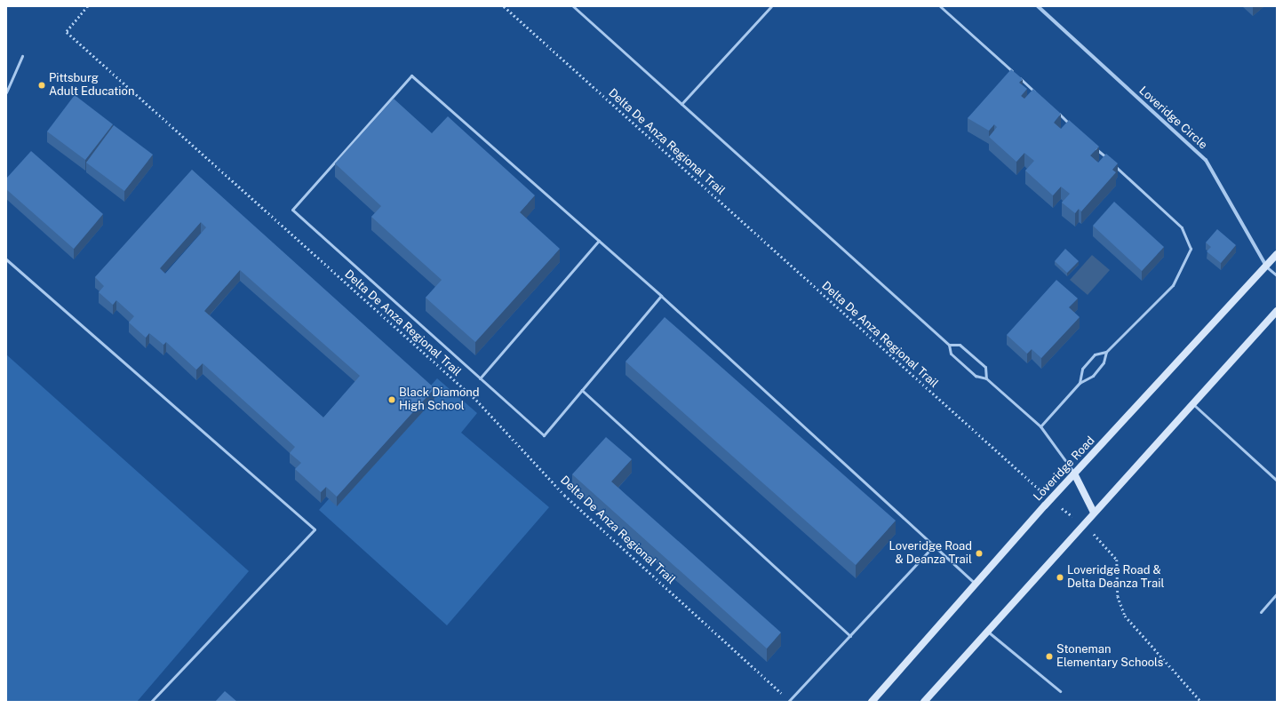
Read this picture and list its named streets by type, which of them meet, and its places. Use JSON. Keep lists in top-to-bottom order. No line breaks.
{"streets":{"main road":["Loveridge Road"],"street":["Loveridge Circle"],"path":["Delta De Anza Regional Trail"]},"crossings":[["Loveridge Circle","Loveridge Road"],["Delta De Anza Regional Trail","Loveridge Road"]],"places":["Pittsburg Adult Education","Black Diamond High School","Loveridge Road & Deanza Trail","Loveridge Road & Delta Deanza Trail","Stoneman Elementary Schools"]}
